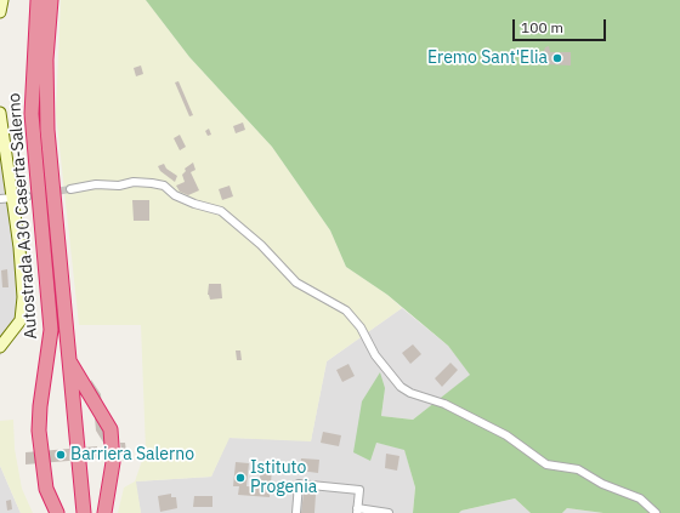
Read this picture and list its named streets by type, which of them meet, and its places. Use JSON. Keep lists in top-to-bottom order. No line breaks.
{"streets":{"highway":["Autostrada A30 Caserta-Salerno"]},"places":["Eremo Sant'Elia","Barriera Salerno","Istituto Progenia"],"scale_bar":"100 m"}
